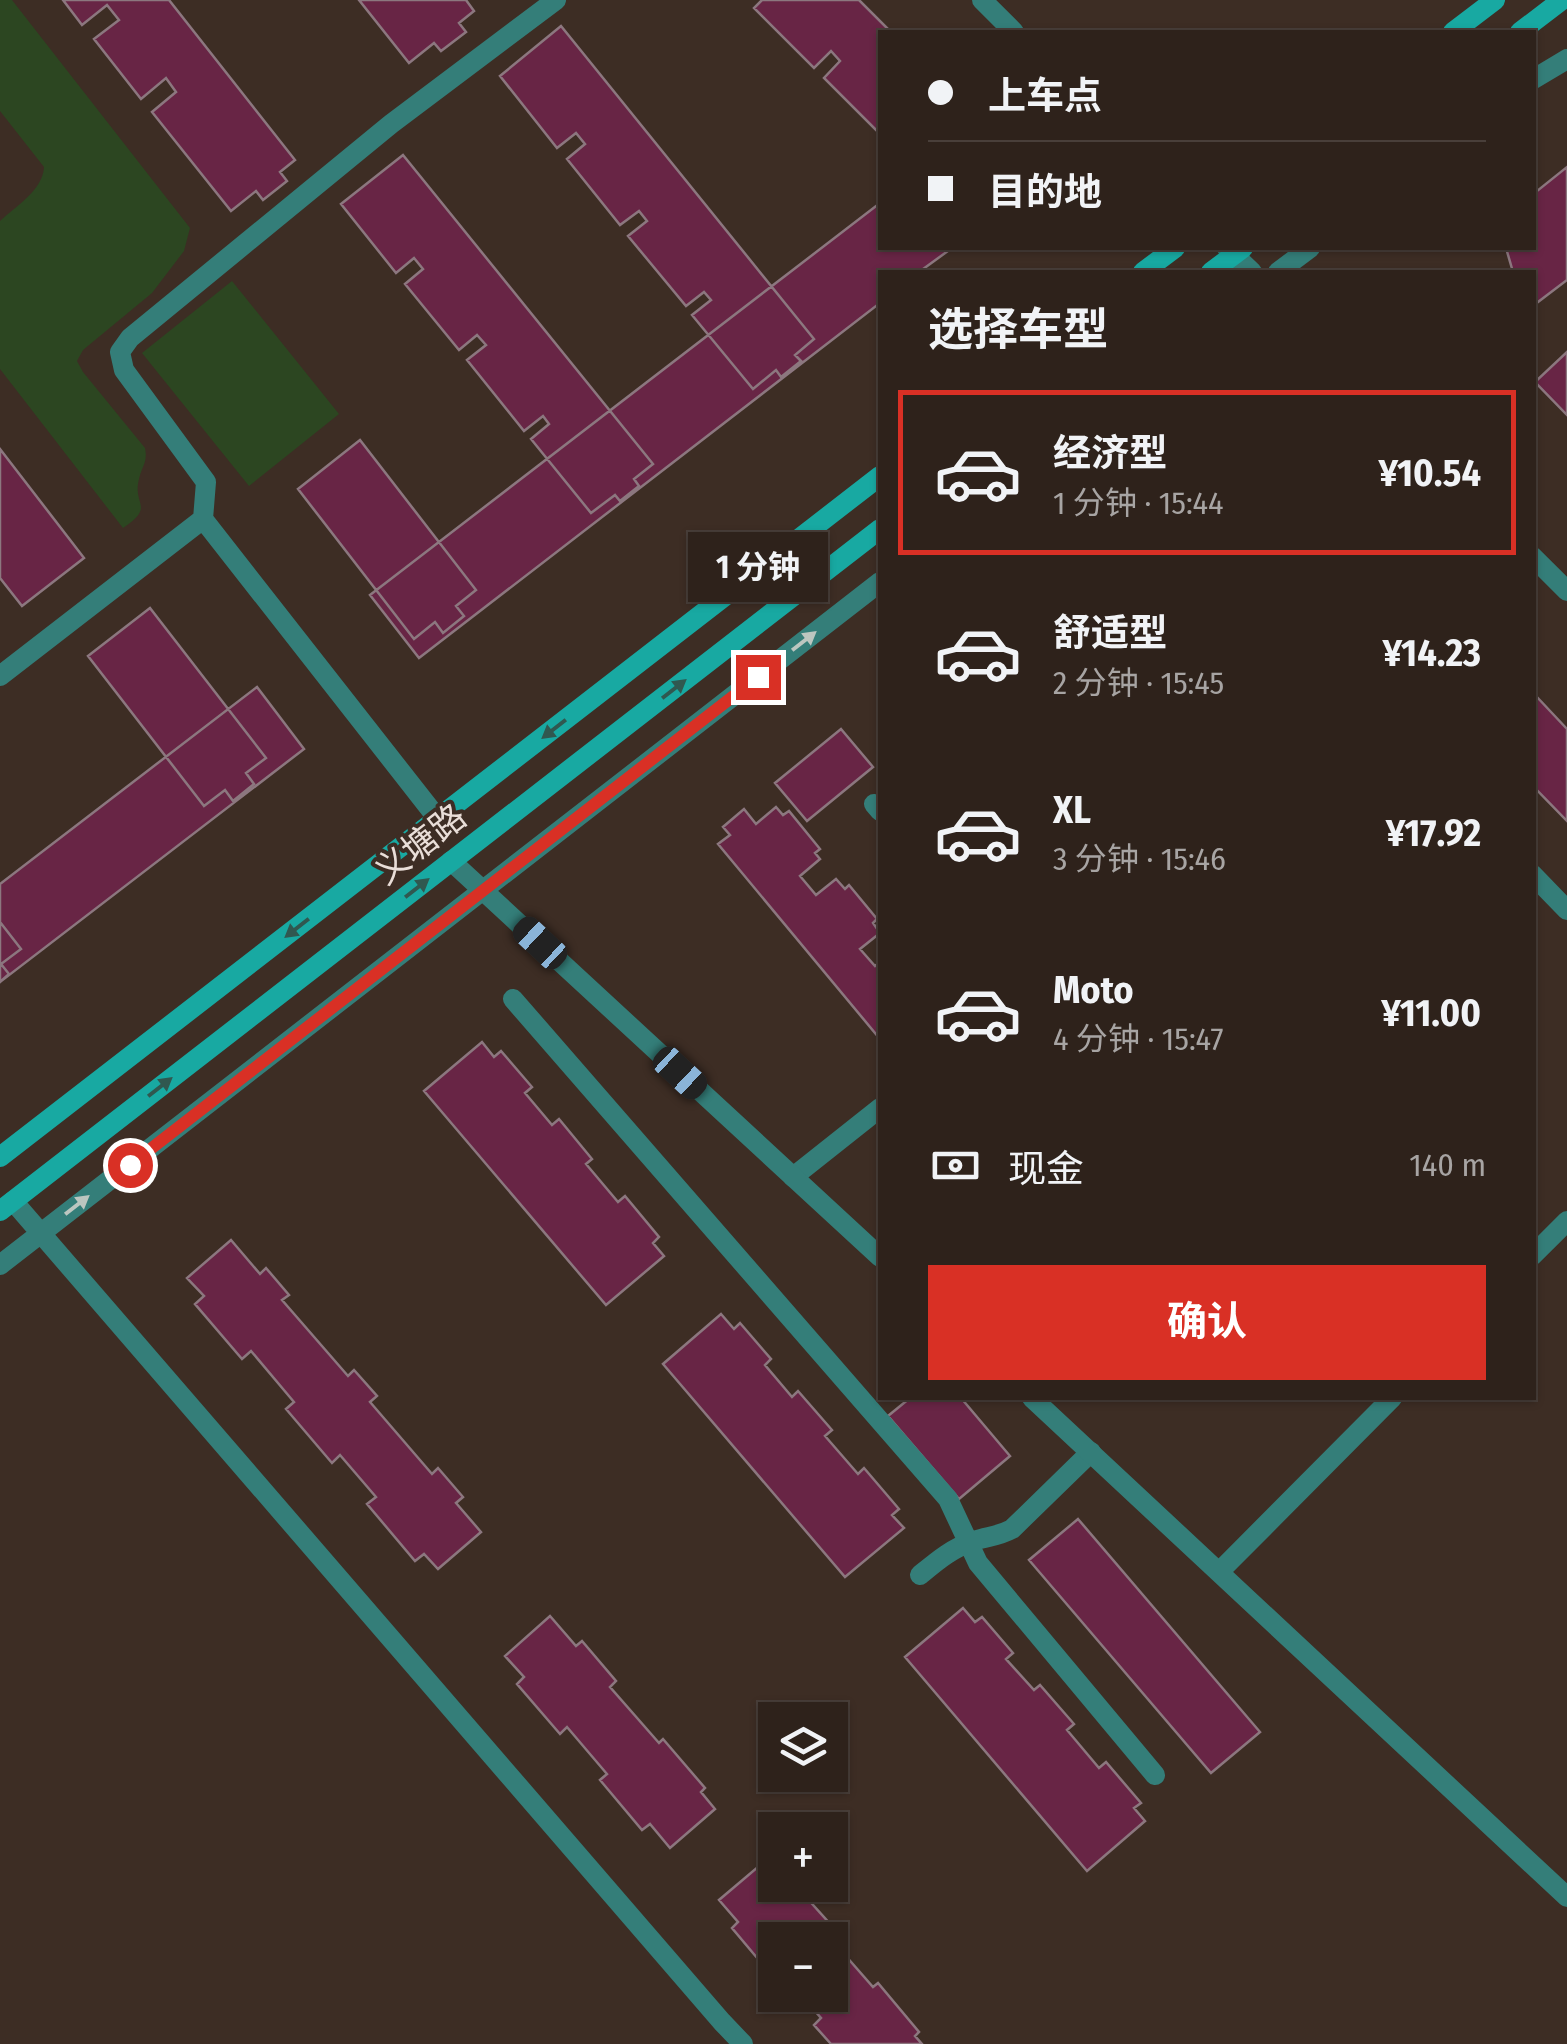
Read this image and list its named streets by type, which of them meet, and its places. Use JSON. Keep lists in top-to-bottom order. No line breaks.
{"streets":{"main road":["义塘路"]},"page":{"banner":["上车点","目的地"],"heading":"选择车型","list":[{"name":"经济型","note":"1 分钟 · 15:44","value":"¥10.54"},{"name":"舒适型","note":"2 分钟 · 15:45","value":"¥14.23"},{"name":"XL","note":"3 分钟 · 15:46","value":"¥17.92"},{"name":"Moto","note":"4 分钟 · 15:47","value":"¥11.00"}],"bubble":"1 分钟","pay":["现金","140 m"],"buttons":"确认","map_buttons":["+","−"]}}
